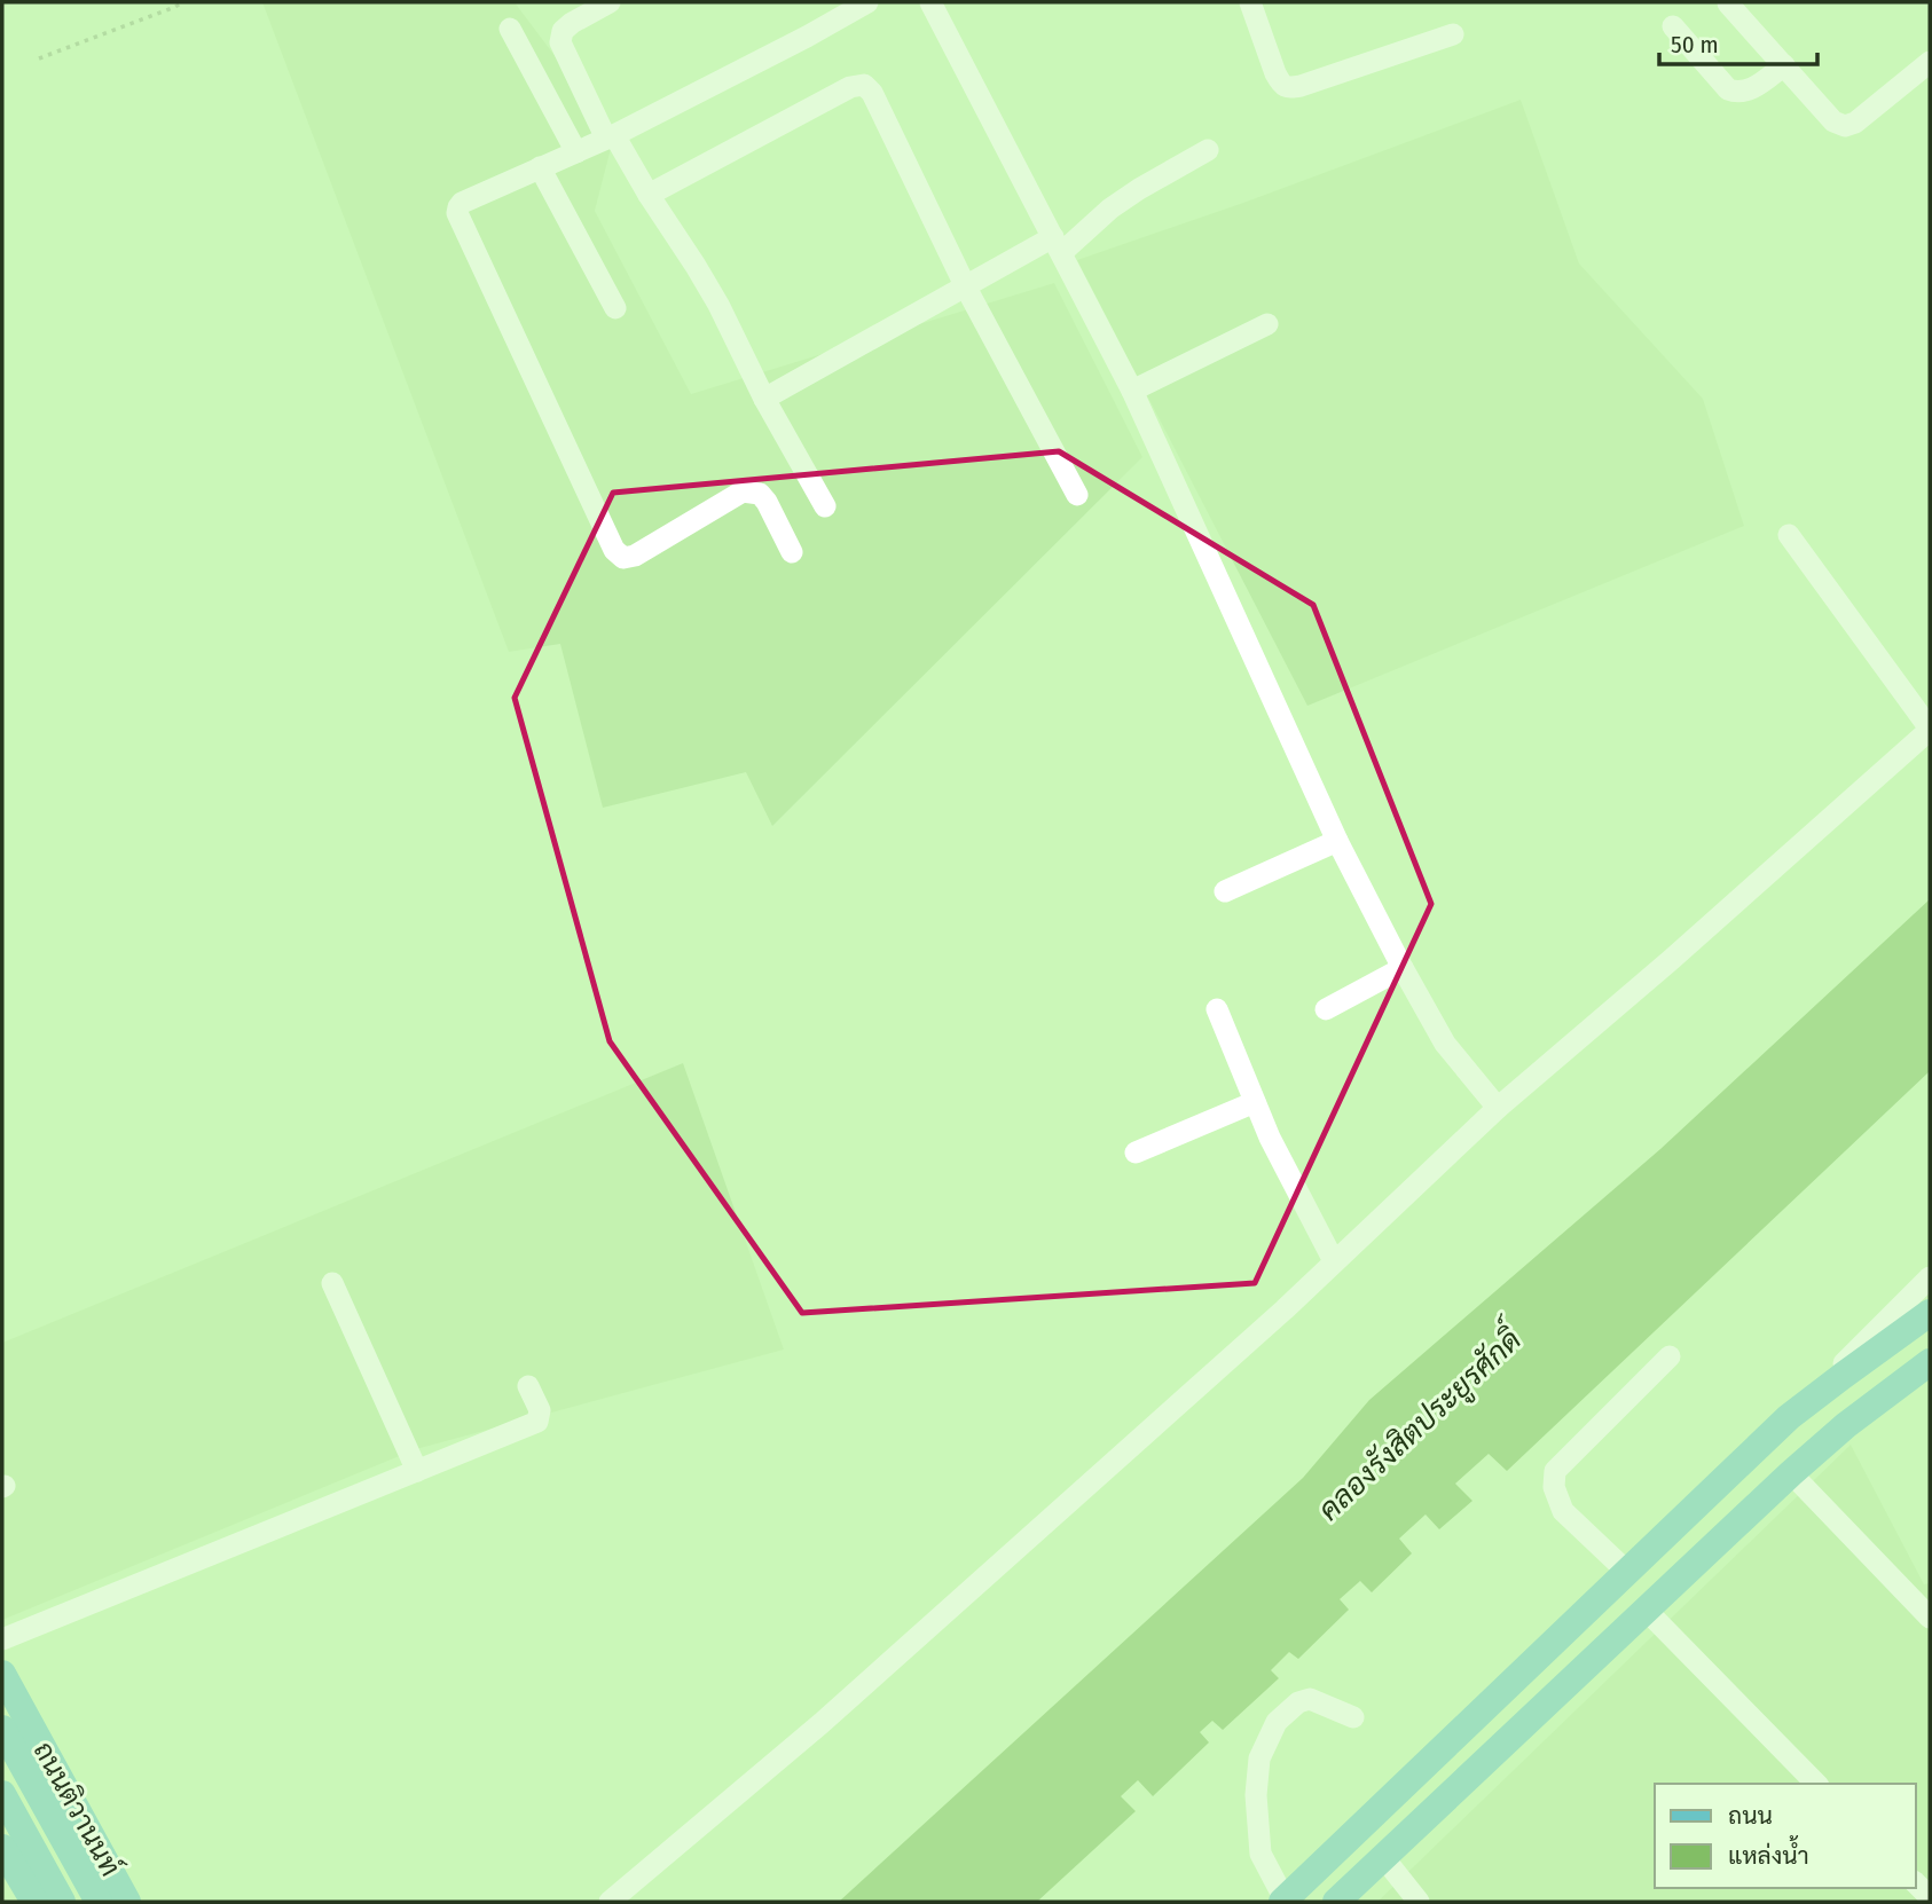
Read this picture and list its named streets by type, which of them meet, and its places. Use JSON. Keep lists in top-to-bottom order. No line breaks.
{"streets":{"main road":["ถนนติวานนท์"]},"water":["คลองรังสิตประยูรศักดิ์"],"legend":["ถนน","แหล่งน้ำ"],"scale_bar":"50 m"}
